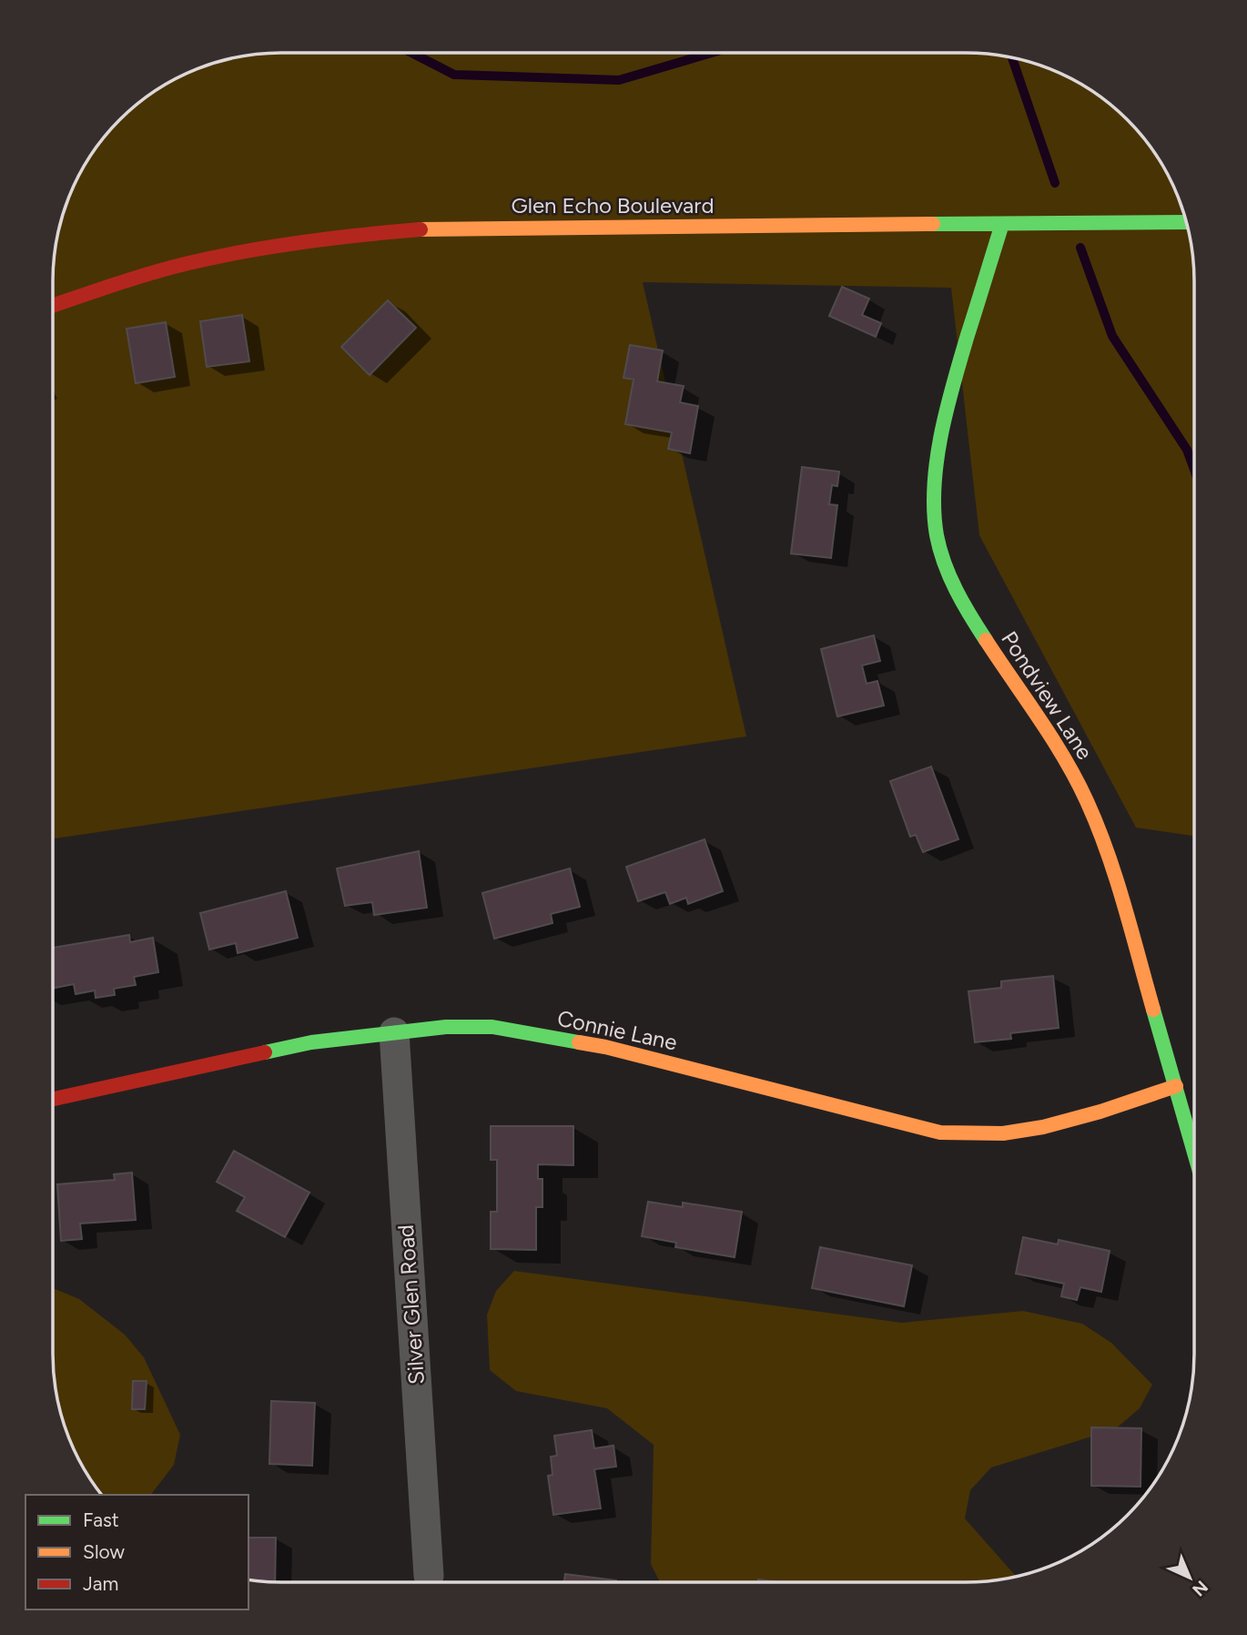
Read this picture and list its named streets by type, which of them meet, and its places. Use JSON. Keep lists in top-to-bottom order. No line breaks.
{"streets":{"street":["Glen Echo Boulevard","Pondview Lane","Connie Lane","Silver Glen Road"]},"crossings":[["Glen Echo Boulevard","Pondview Lane"],["Pondview Lane","Connie Lane"],["Connie Lane","Silver Glen Road"]],"legend":["Fast","Slow","Jam"],"north":"bottom right"}
